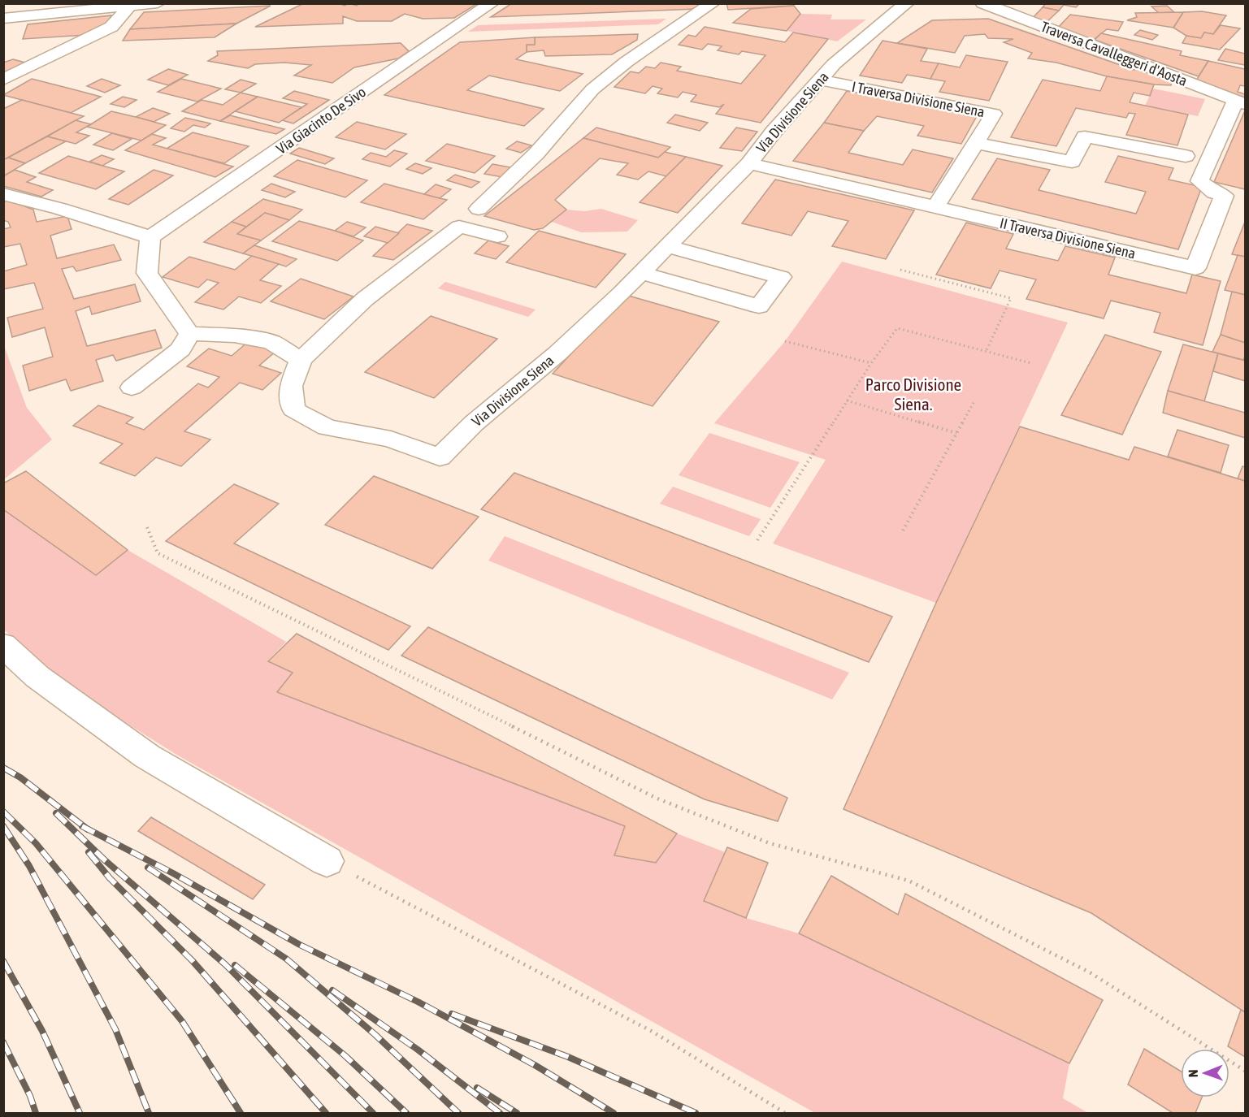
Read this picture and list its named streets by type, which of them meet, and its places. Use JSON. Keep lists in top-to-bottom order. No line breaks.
{"streets":{"street":["Traversa Cavalleggeri d'Aosta","I Traversa Divisione Siena","Via Divisione Siena","Via Giacinto De Sivo","II Traversa Divisione Siena"]},"crossings":[["Traversa Cavalleggeri d'Aosta","II Traversa Divisione Siena"],["I Traversa Divisione Siena","Via Divisione Siena"],["I Traversa Divisione Siena","II Traversa Divisione Siena"],["Via Divisione Siena","II Traversa Divisione Siena"]],"parks":["Parco Divisione Siena."],"north":"left"}
